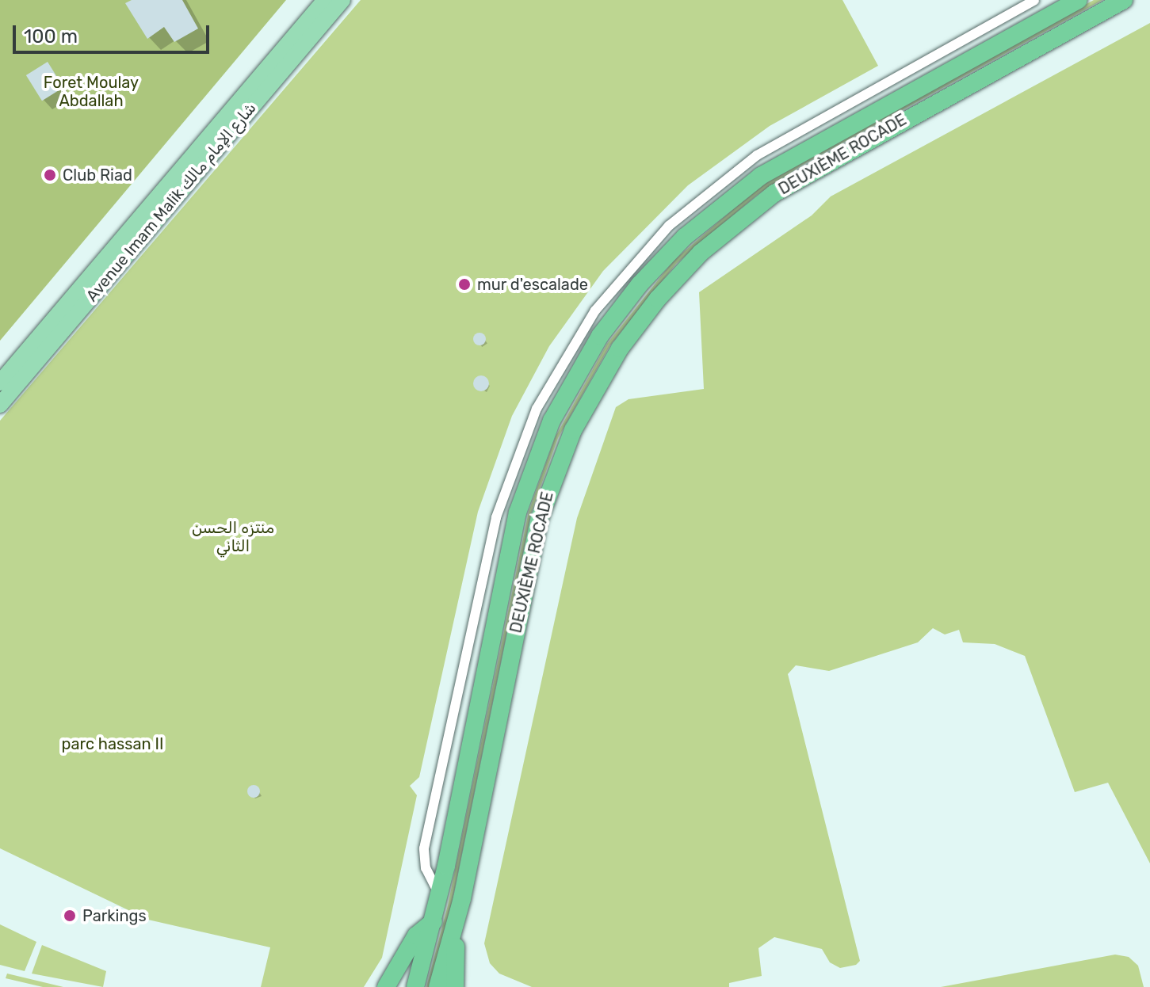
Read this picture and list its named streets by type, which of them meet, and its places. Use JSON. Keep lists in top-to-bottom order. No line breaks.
{"streets":{"highway":["DEUXIÈME ROCADE"],"main road":["Avenue Imam Malik شارع الإمام مالك"]},"parks":["Foret Moulay Abdallah","منتزه الحسن الثاني","parc hassan II"],"places":["Club Riad","mur d'escalade","Parkings"],"scale_bar":"100 m"}
